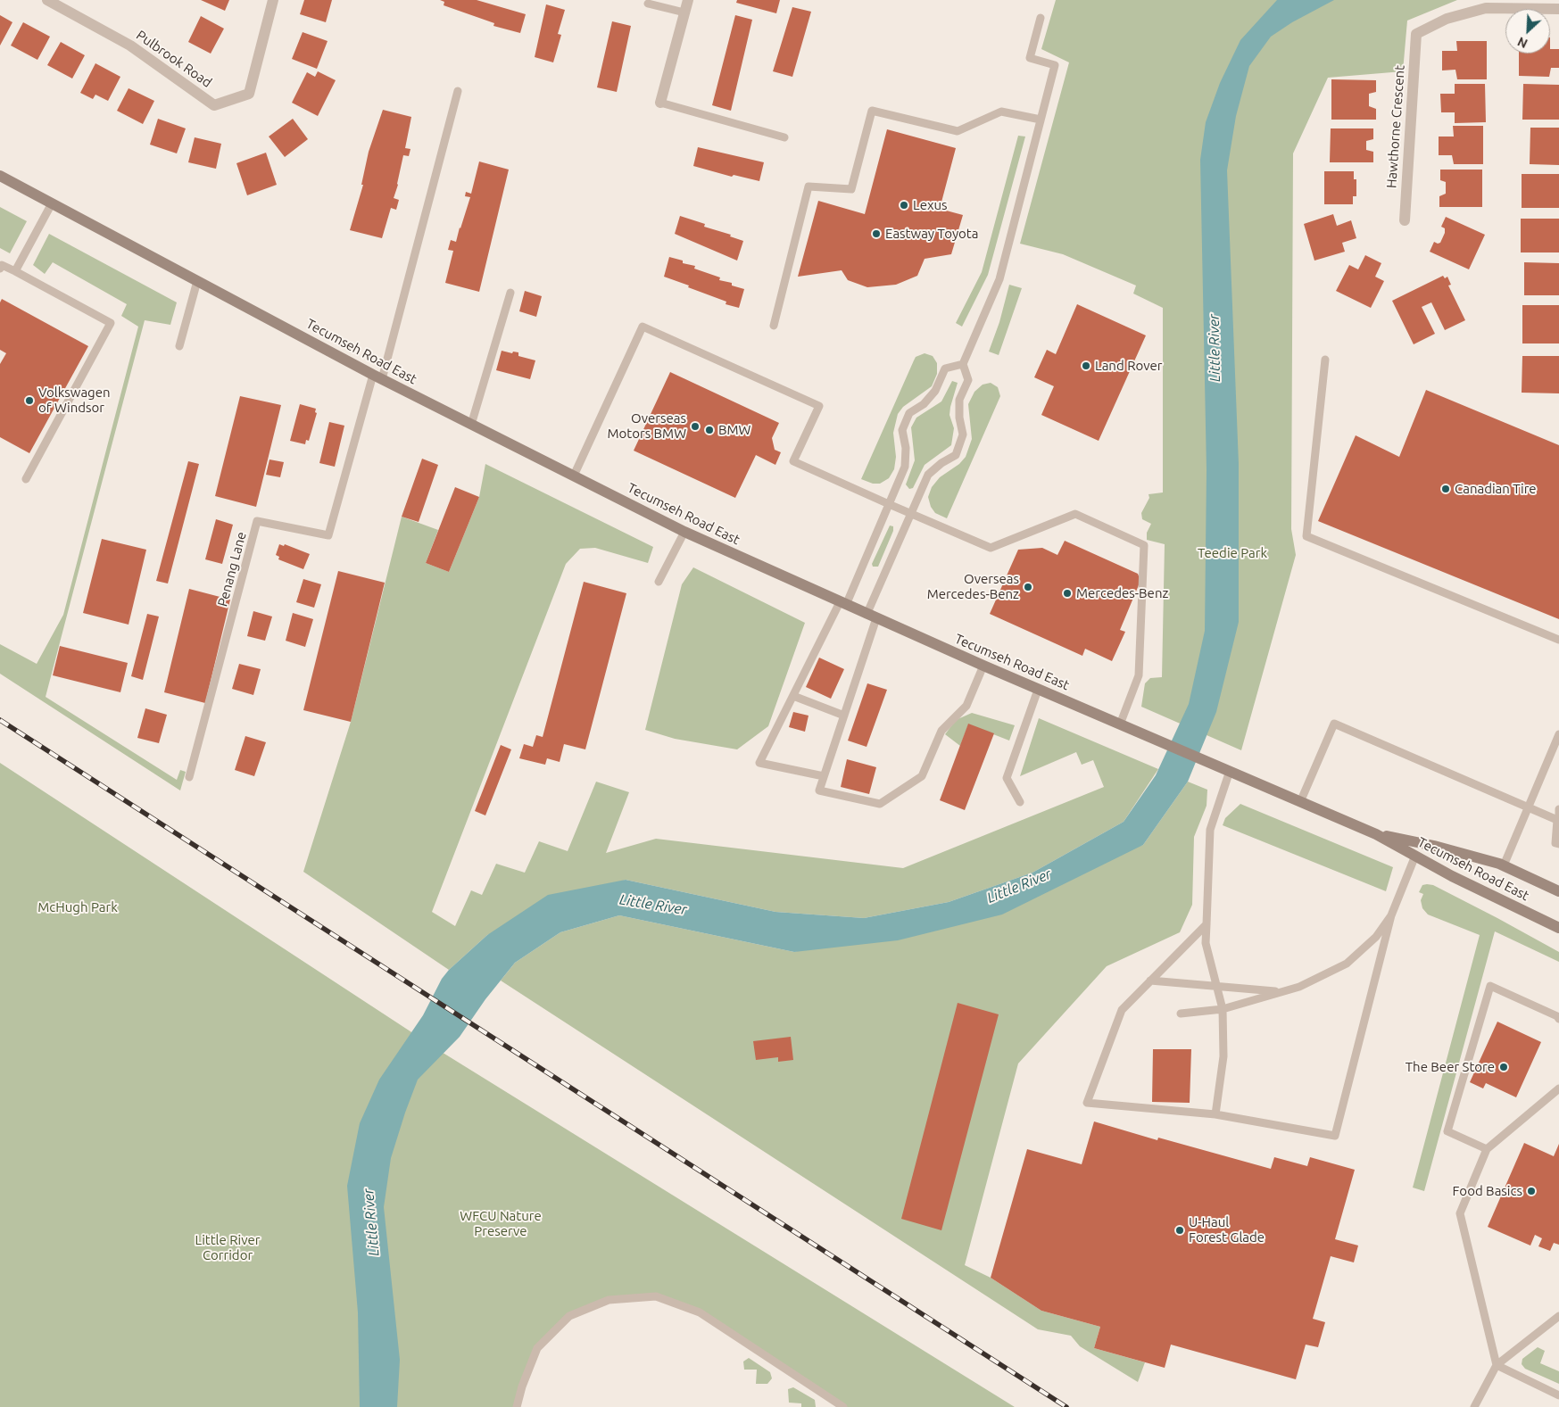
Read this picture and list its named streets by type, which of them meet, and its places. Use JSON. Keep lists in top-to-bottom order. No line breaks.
{"streets":{"main road":["Tecumseh Road East"],"street":["Pulbrook Road","Hawthorne Crescent"],"lane":["Penang Lane"]},"crossings":[["Tecumseh Road East","Penang Lane"]],"water":["Little River"],"parks":["Teedie Park","McHugh Park","WFCU Nature Preserve","Little River Corridor"],"places":["Lexus","Eastway Toyota","Land Rover","Volkswagen of Windsor","Overseas Motors BMW","BMW","Canadian Tire","Overseas Mercedes-Benz","Mercedes-Benz","The Beer Store","Food Basics","U-Haul Forest Glade"],"north":"bottom left"}
